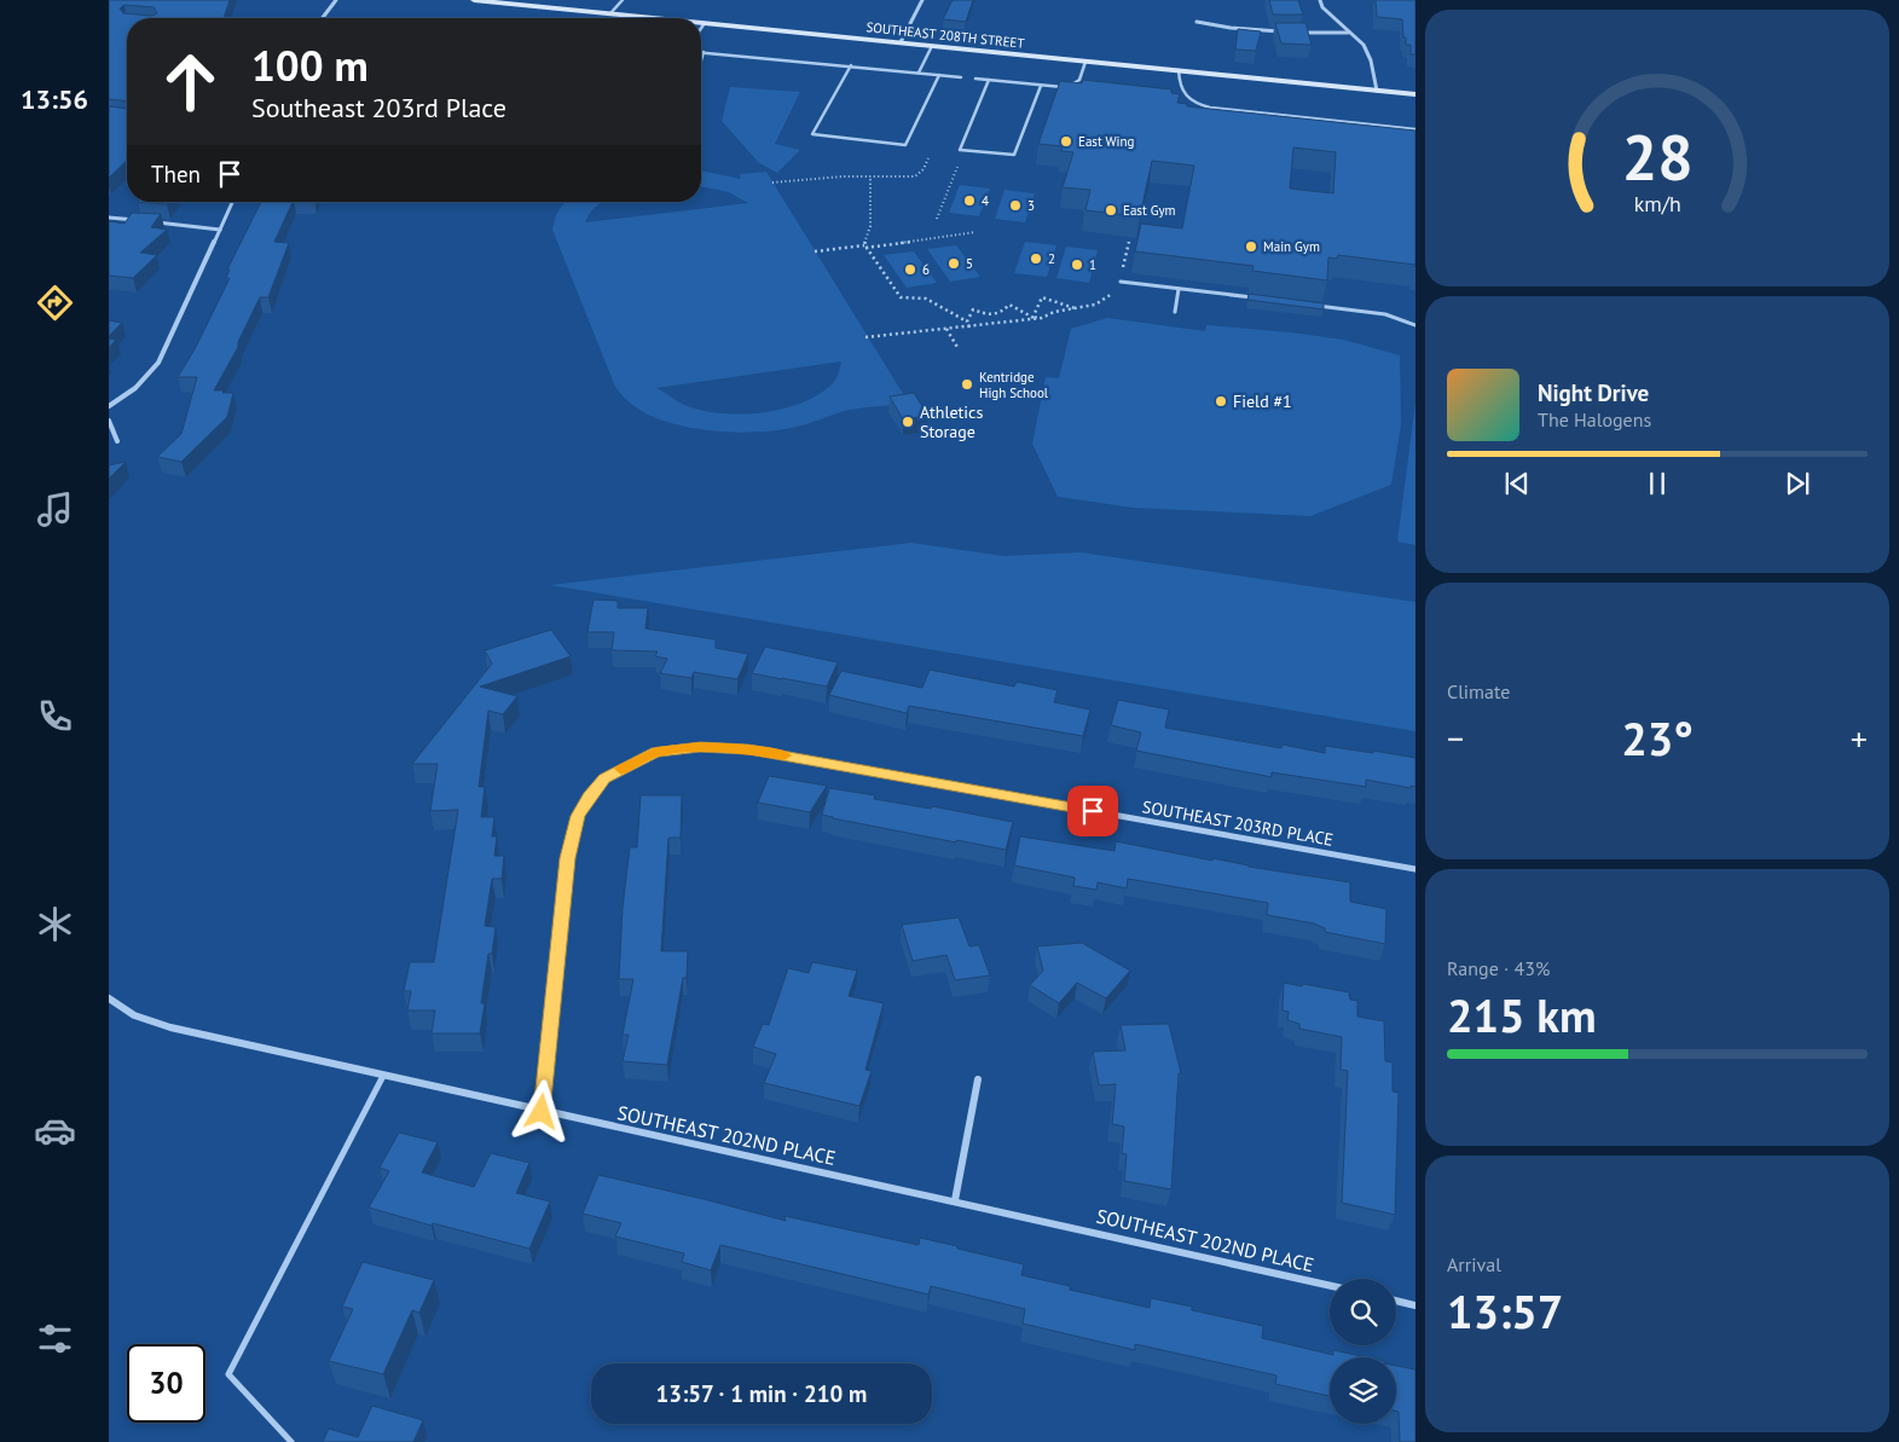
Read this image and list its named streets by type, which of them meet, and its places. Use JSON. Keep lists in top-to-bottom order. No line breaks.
{"streets":{"main road":["SOUTHEAST 208TH STREET"],"street":["SOUTHEAST 203RD PLACE","SOUTHEAST 202ND PLACE"]},"crossings":[["SOUTHEAST 203RD PLACE","SOUTHEAST 202ND PLACE"]],"places":["East Wing","4","3","East Gym","Main Gym","2","5","1","6","Kentridge High School","Field #1","Athletics Storage"],"page":{"tabs":"13:56","turn":["100 m","Southeast 203rd Place"],"then":"Then","song":["Night Drive","The Halogens"],"tile":["Climate",["Range · 43%","215 km"],["Arrival","13:57"]],"heat":["−","23°","+"],"limit":"30","trip":"13:57 · 1 min · 210 m","gauge":["28","km/h"]}}
